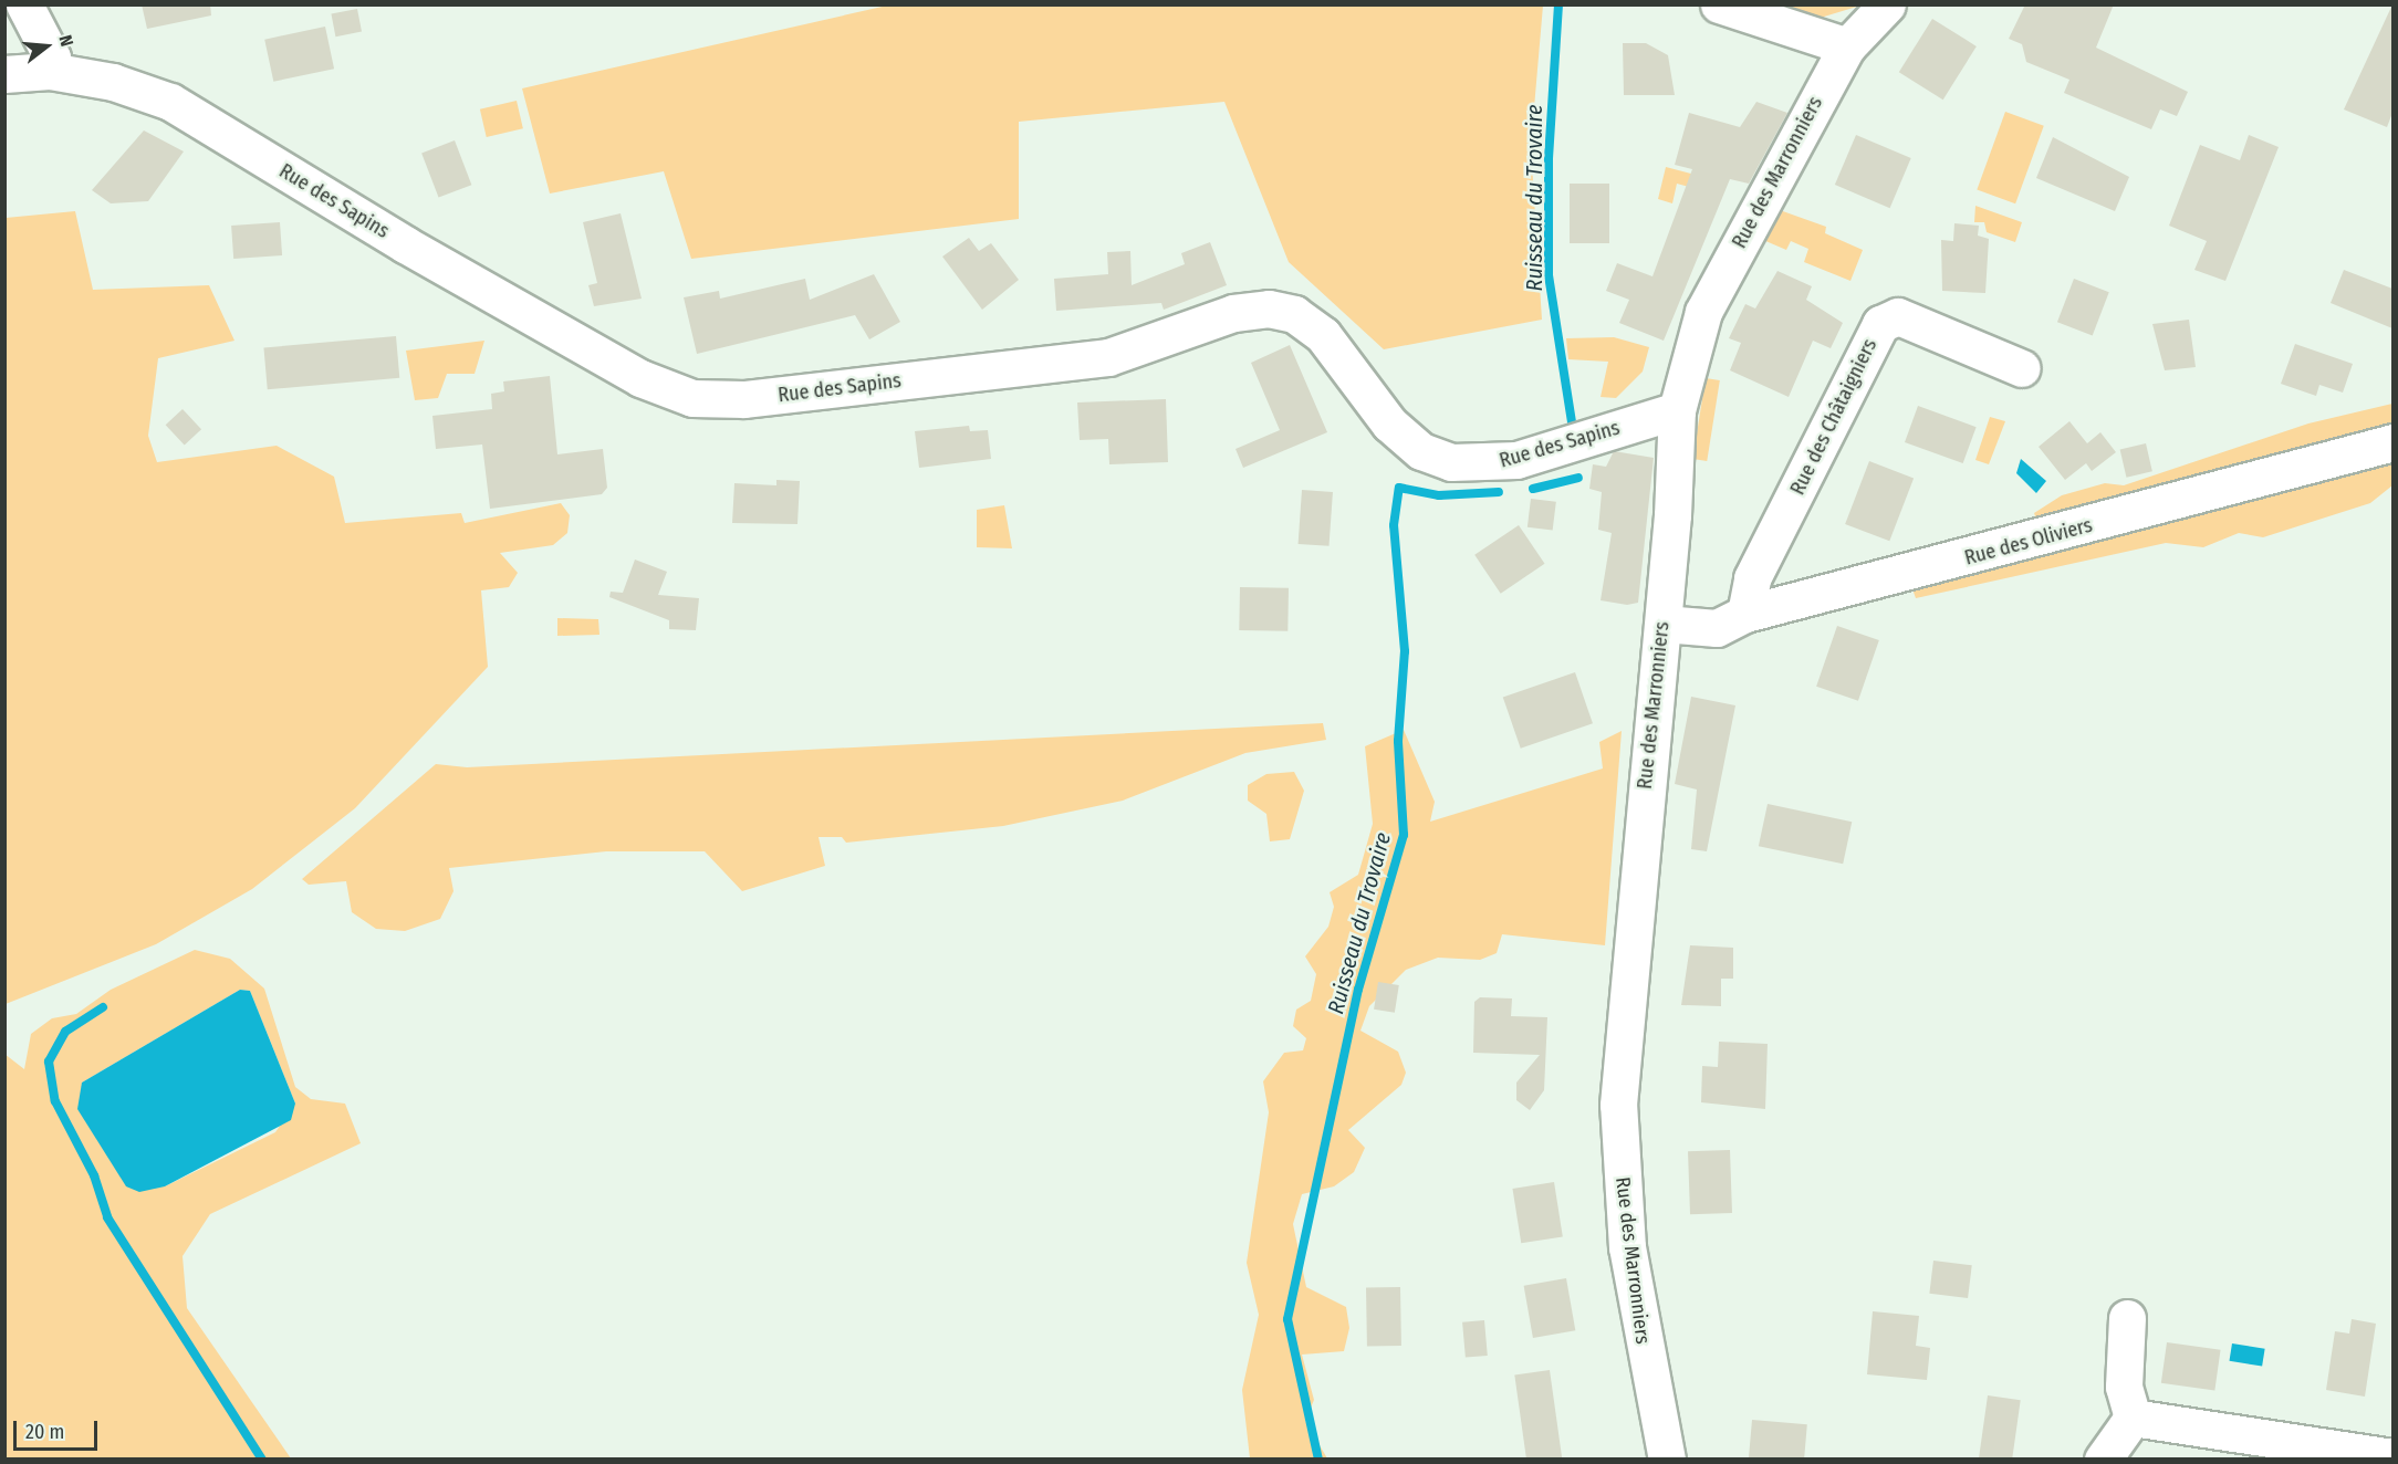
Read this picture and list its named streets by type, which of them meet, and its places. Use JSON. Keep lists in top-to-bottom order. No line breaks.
{"streets":{"street":["Rue des Marronniers","Rue des Sapins","Rue des Châtaigniers","Rue des Oliviers"]},"crossings":[["Rue des Marronniers","Rue des Sapins"],["Rue des Marronniers","Rue des Oliviers"],["Rue des Châtaigniers","Rue des Oliviers"]],"water":["Ruisseau du Trovaire"],"scale_bar":"20 m","north":"right"}
